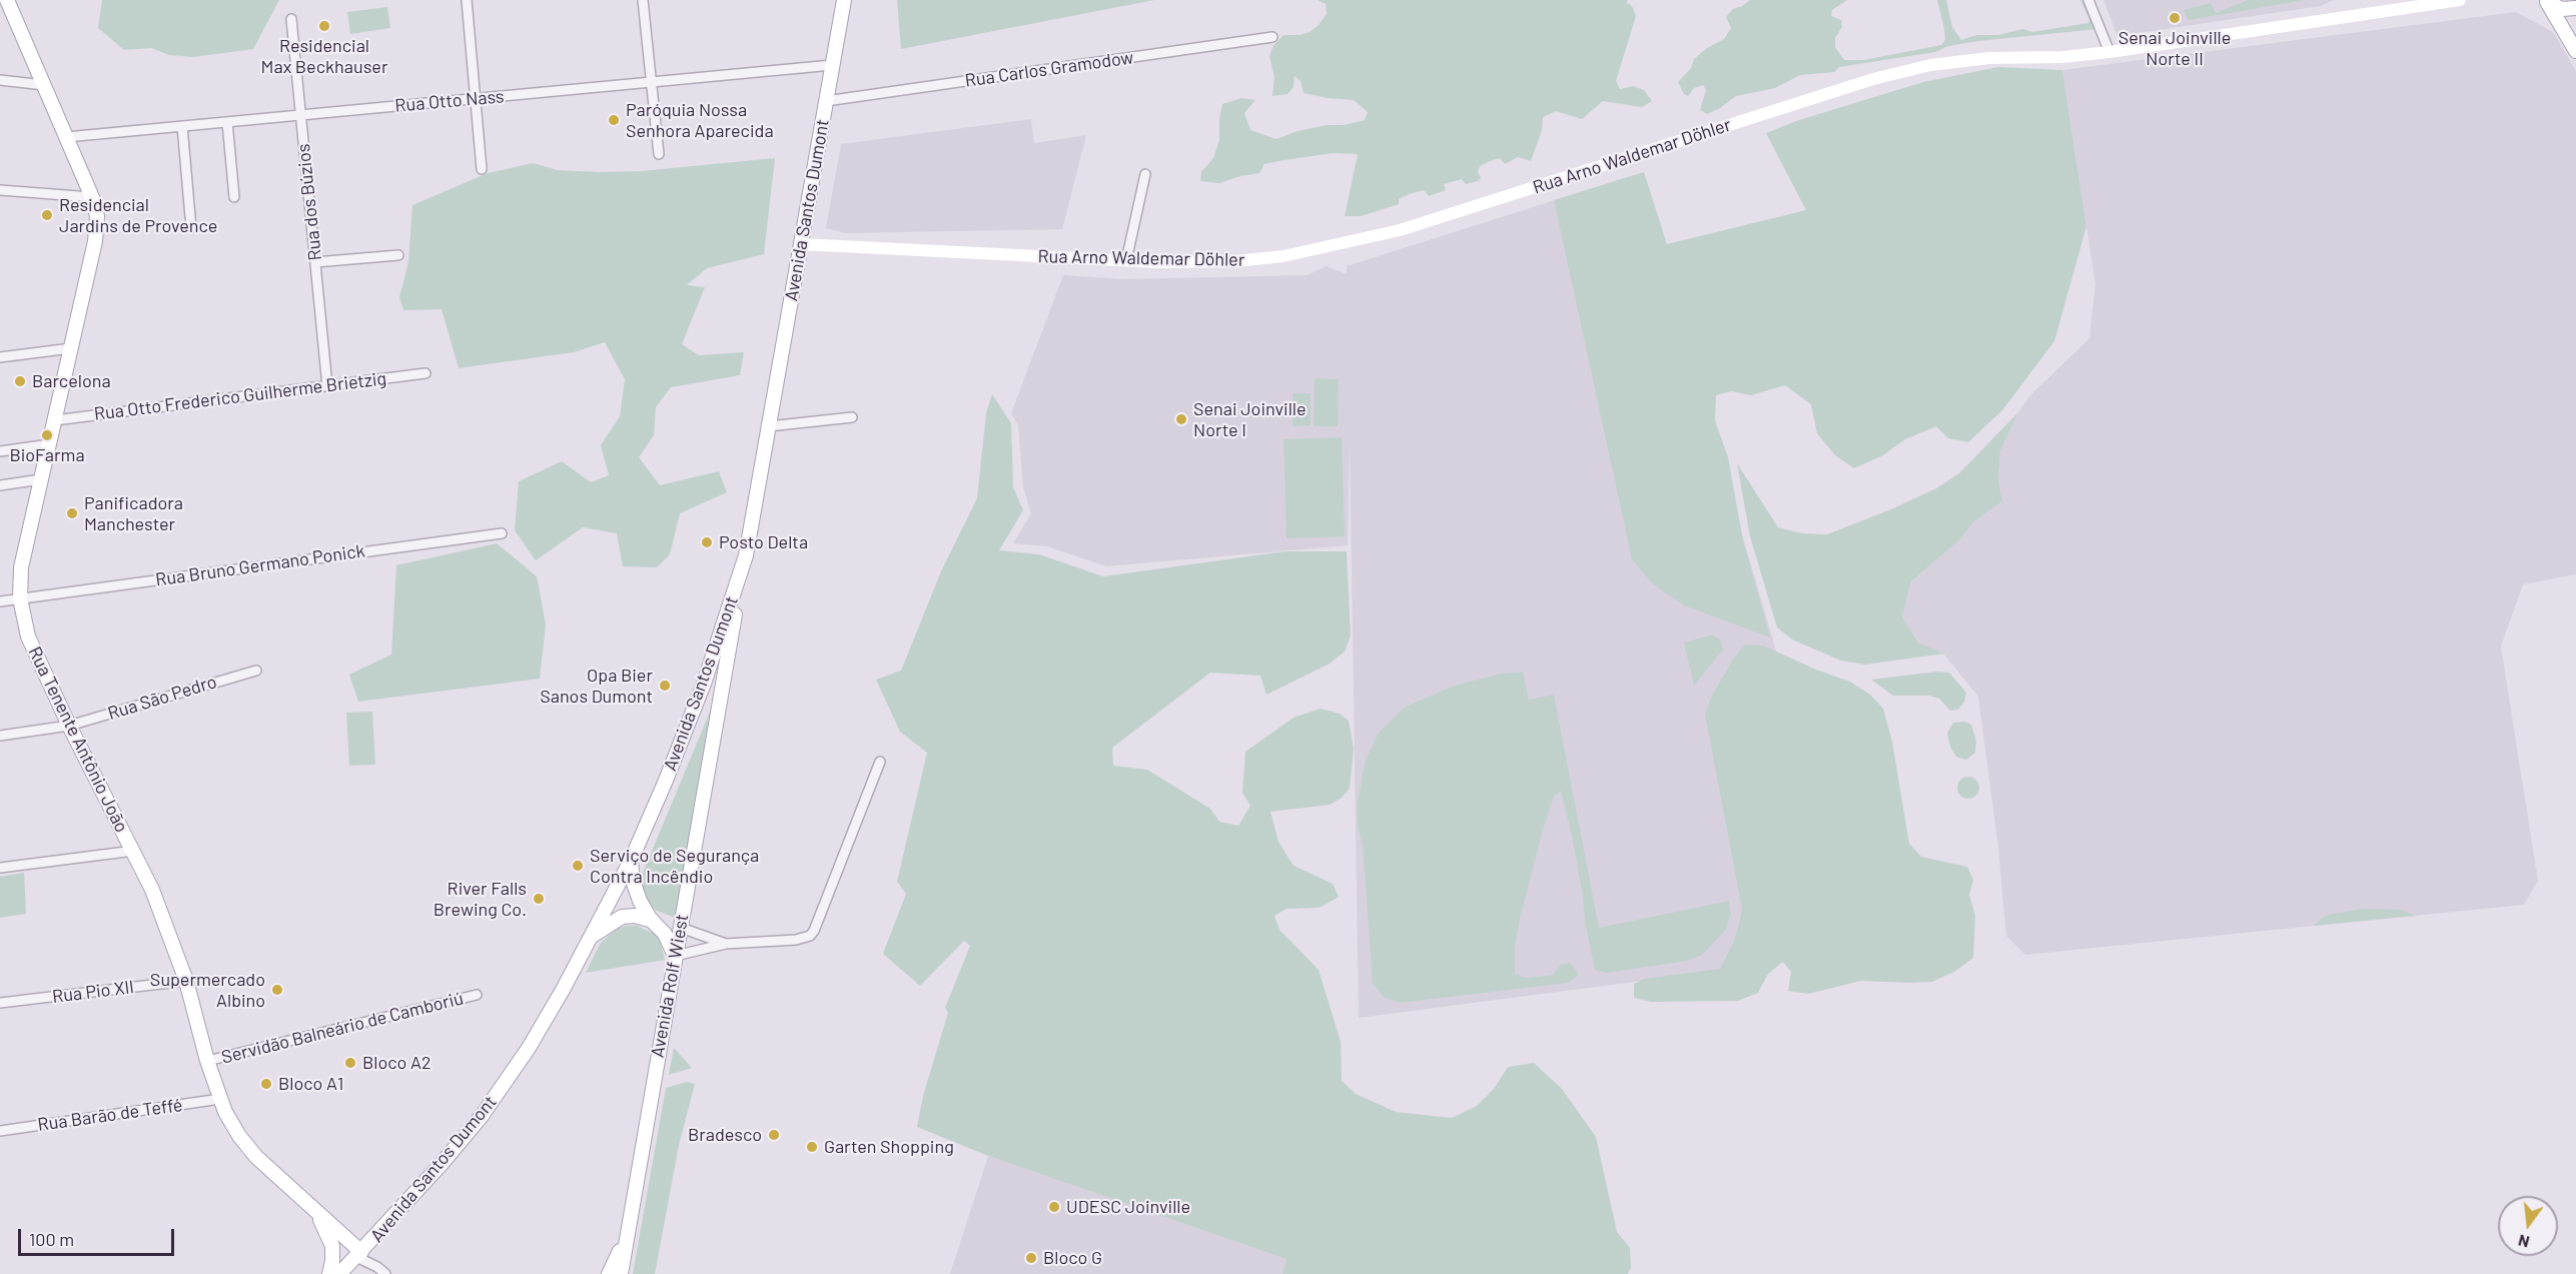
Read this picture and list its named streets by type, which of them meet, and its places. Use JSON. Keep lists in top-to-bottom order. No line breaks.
{"streets":{"main road":["Rua Arno Waldemar Döhler","Avenida Santos Dumont","Rua Tenente Antônio João","Avenida Rolf Wiest"],"street":["Rua Carlos Gramodow","Rua Otto Nass","Rua dos Búzios","Rua Otto Frederico Guilherme Brietzig","Rua Bruno Germano Ponick","Rua São Pedro","Rua Pio XII","Servidão Balneário de Camboriú","Rua Barão de Teffé"]},"crossings":[["Rua Carlos Gramodow","Avenida Santos Dumont"],["Rua Otto Nass","Rua dos Búzios"],["Rua Otto Nass","Avenida Santos Dumont"],["Rua Otto Nass","Rua Tenente Antônio João"],["Rua Arno Waldemar Döhler","Avenida Santos Dumont"],["Rua dos Búzios","Rua Otto Frederico Guilherme Brietzig"],["Avenida Santos Dumont","Rua Tenente Antônio João"],["Avenida Santos Dumont","Avenida Rolf Wiest"],["Rua Otto Frederico Guilherme Brietzig","Rua Tenente Antônio João"],["Rua Bruno Germano Ponick","Rua Tenente Antônio João"],["Rua São Pedro","Rua Tenente Antônio João"],["Rua Tenente Antônio João","Rua Pio XII"],["Rua Tenente Antônio João","Servidão Balneário de Camboriú"],["Rua Tenente Antônio João","Rua Barão de Teffé"]],"places":["Senai Joinville Norte II","Residencial Max Beckhauser","Paróquia Nossa Senhora Aparecida","Residencial Jardins de Provence","Barcelona","Senai Joinville Norte I","BioFarma","Panificadora Manchester","Posto Delta","Opa Bier Sanos Dumont","Serviço de Segurança Contra Incêndio","River Falls Brewing Co.","Supermercado Albino","Bloco A2","Bloco A1","Bradesco","Garten Shopping","UDESC Joinville","Bloco G"],"scale_bar":"100 m","north":"bottom"}
